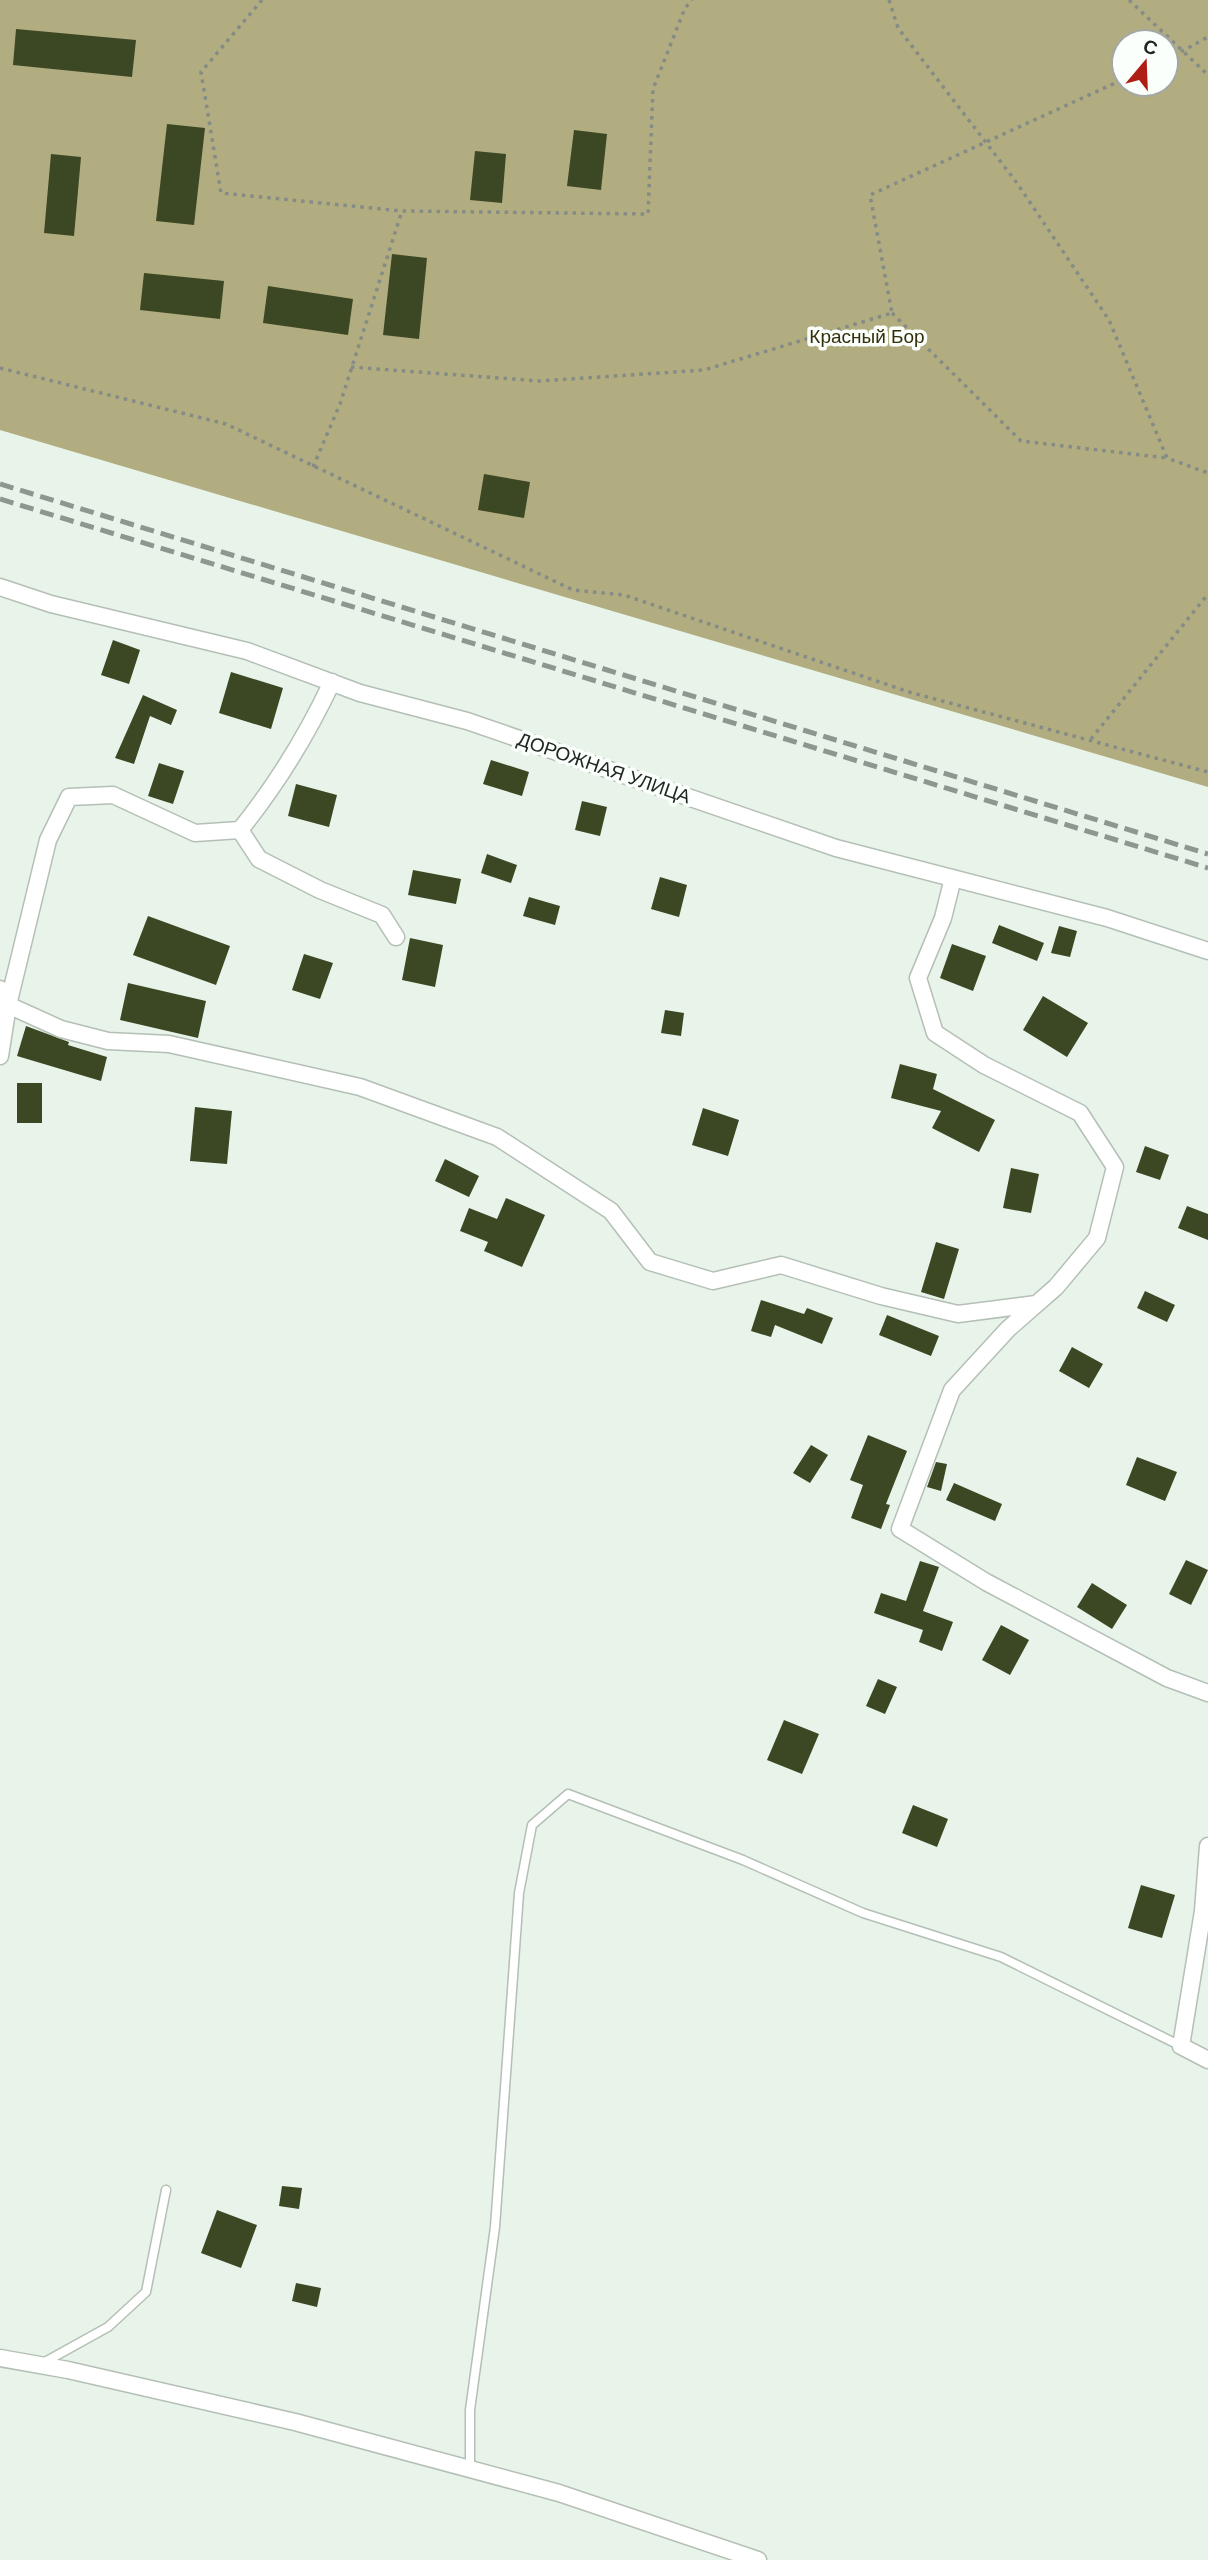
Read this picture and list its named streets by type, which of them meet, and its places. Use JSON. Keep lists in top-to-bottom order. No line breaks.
{"streets":{"street":["ДОРОЖНАЯ УЛИЦА"]},"parks":["Красный Бор"],"north":"top"}
